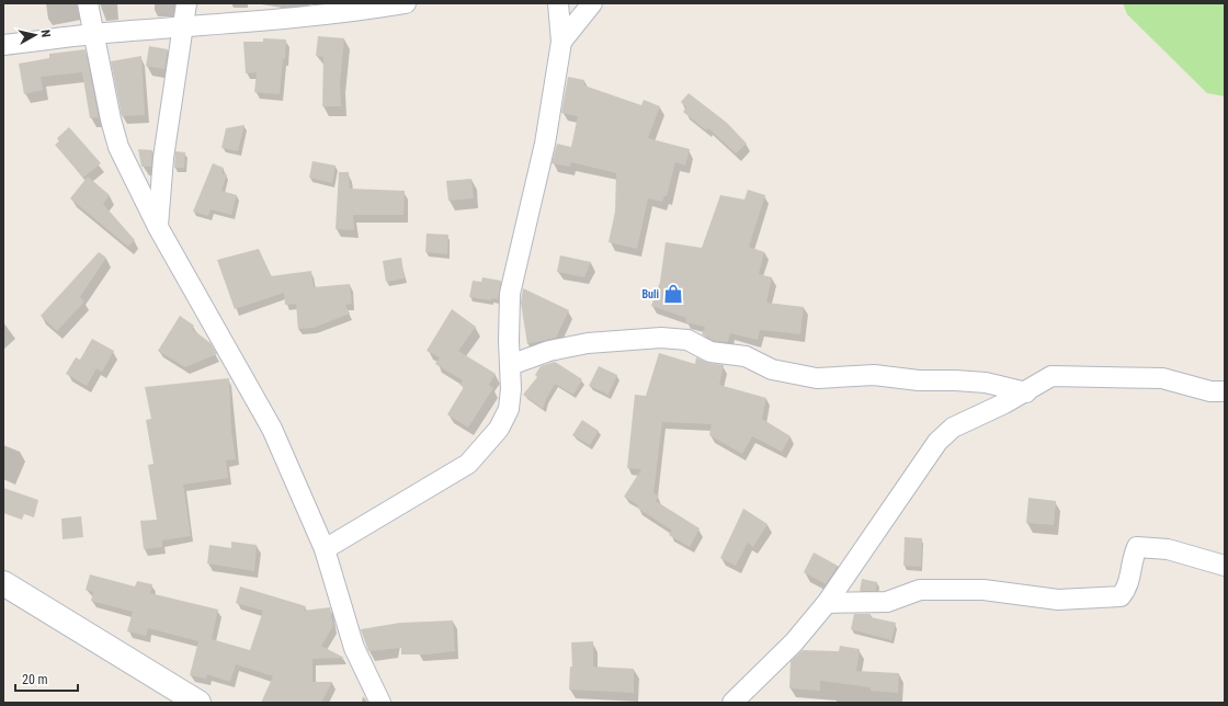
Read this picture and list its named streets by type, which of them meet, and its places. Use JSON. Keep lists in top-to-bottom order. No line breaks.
{"places":{"shop":["Buli"]},"scale_bar":"20 m","north":"right"}
